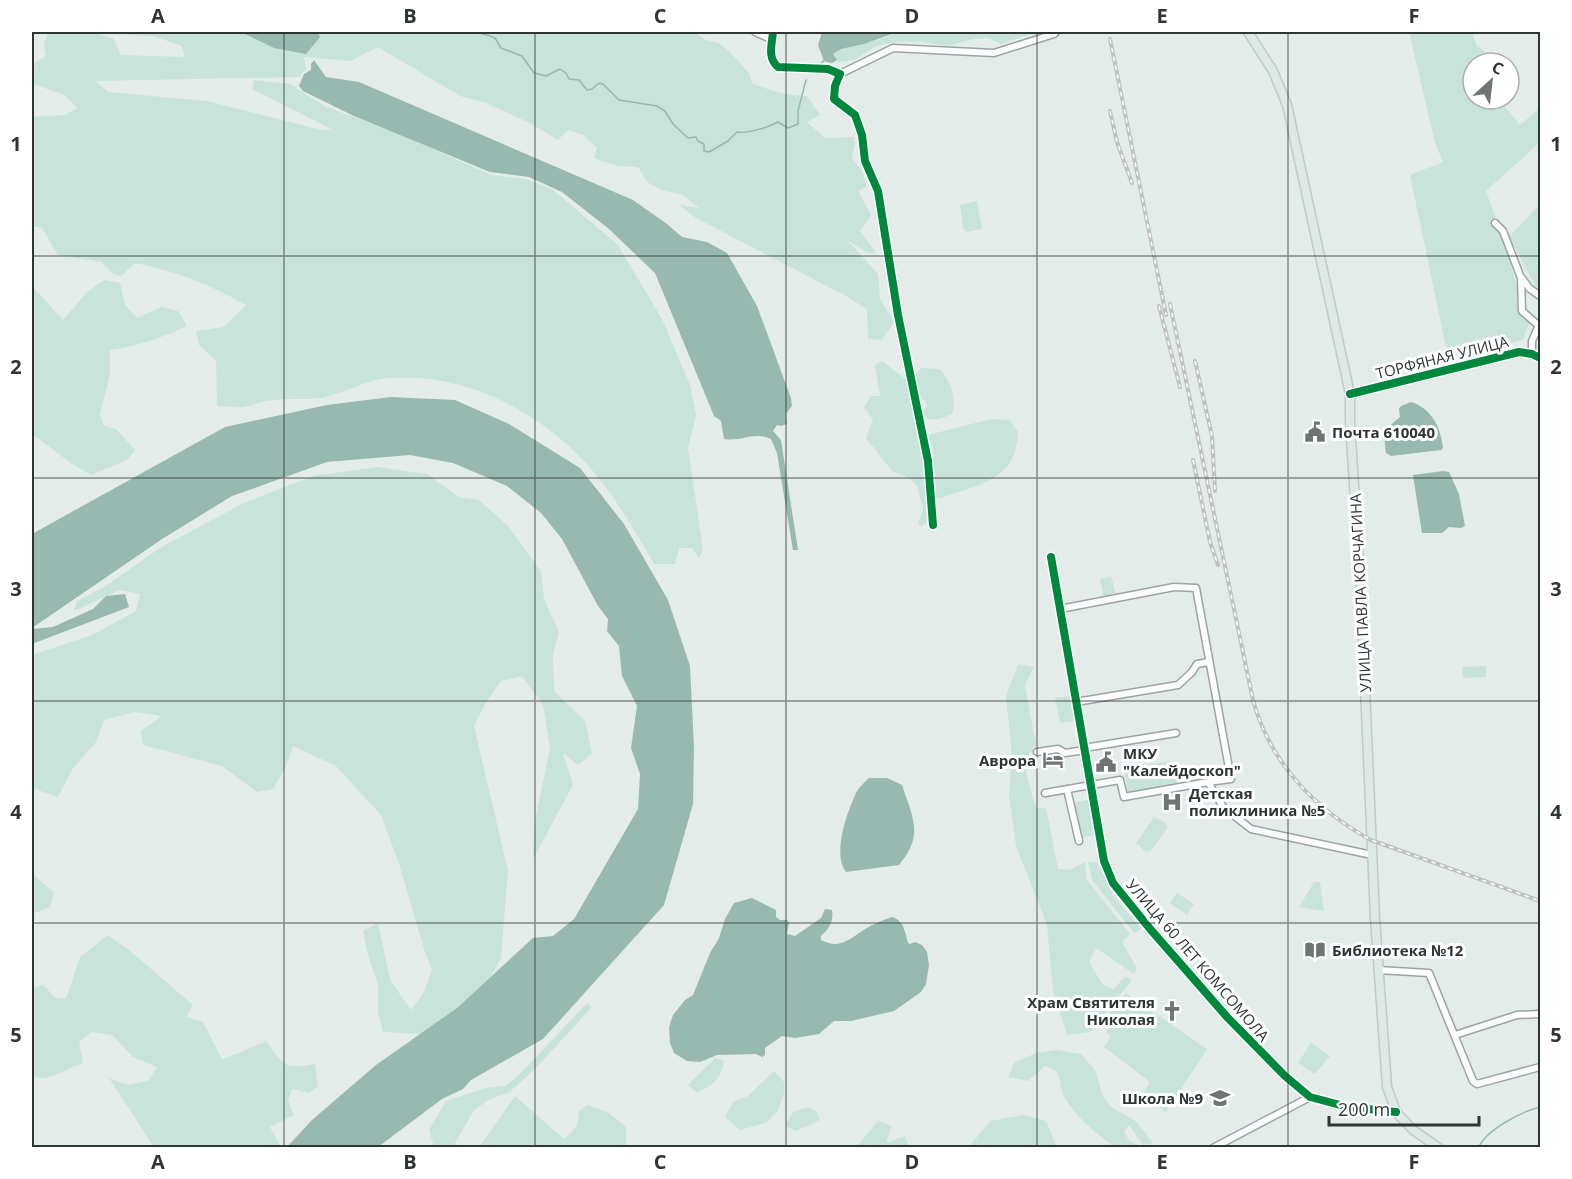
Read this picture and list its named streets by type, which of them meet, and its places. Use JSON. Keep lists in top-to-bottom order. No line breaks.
{"streets":{"main road":["УЛИЦА ПАВЛА КОРЧАГИНА"],"street":["ТОРФЯНАЯ УЛИЦА","УЛИЦА 60 ЛЕТ КОМСОМОЛА"]},"crossings":[["ТОРФЯНАЯ УЛИЦА","УЛИЦА ПАВЛА КОРЧАГИНА"],["УЛИЦА ПАВЛА КОРЧАГИНА","УЛИЦА 60 ЛЕТ КОМСОМОЛА"]],"places":{"public building":["Почта 610040","МКУ \"Калейдоскоп\""],"hotel":["Аврора"],"hospital":["Детская поликлиника №5"],"library":["Библиотека №12"],"church":["Храм Святителя Николая"],"school or university":["Школа №9"]},"scale_bar":"200 m","north":"top right","grid":{"columns":["A","B","C","D","E","F"],"rows":["1","2","3","4","5"]}}
